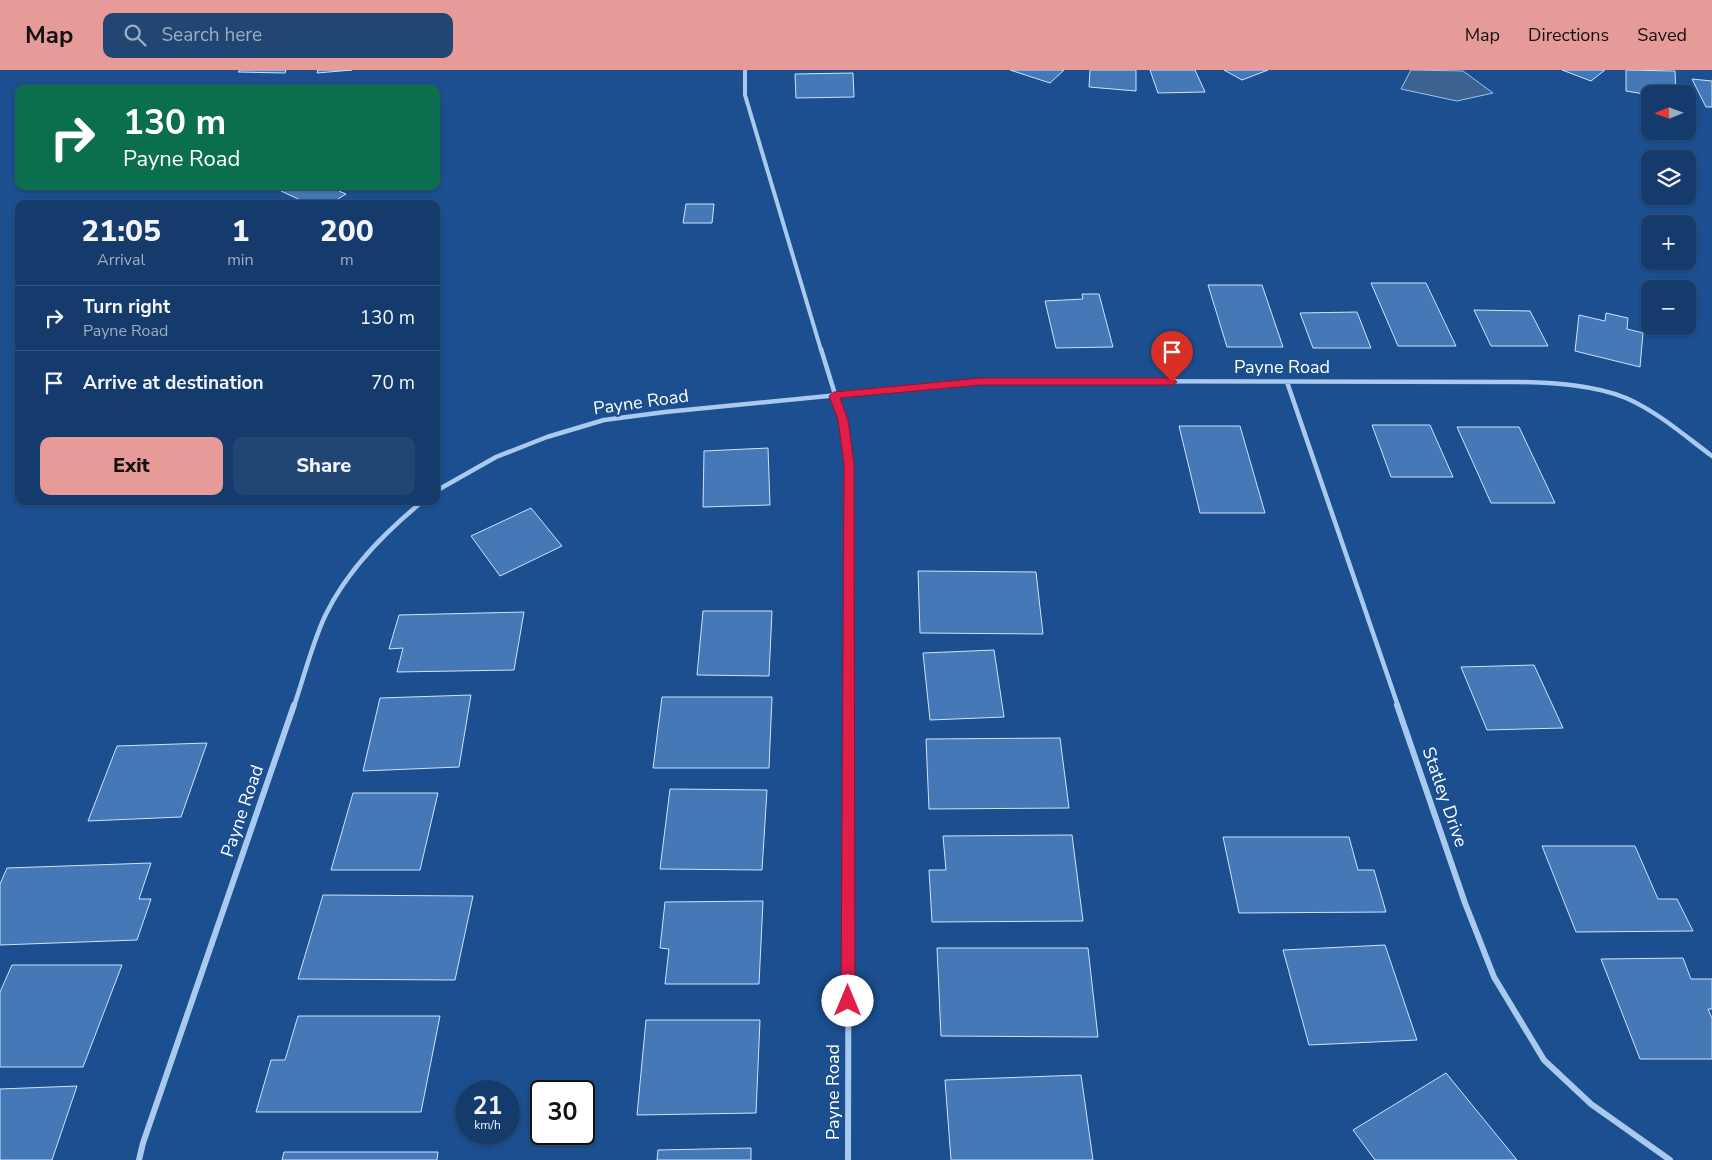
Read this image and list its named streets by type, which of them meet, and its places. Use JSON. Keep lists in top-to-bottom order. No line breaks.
{"streets":{"street":["Payne Road","Statley Drive"]},"crossings":[["Payne Road","Statley Drive"]],"north":"left","page":{"header":"Map","search":"Search here","nav":["Map","Directions","Saved"],"map_buttons":["+","−"],"turn":["130 m","Payne Road"],"eta":["21:05","Arrival","1","min","200","m"],"list":[{"name":"Turn right","note":"Payne Road","value":"130 m"},{"name":"Arrive at destination","value":"70 m"}],"buttons":["Exit","Share"],"speed":"21 km/h","limit":"30"}}
